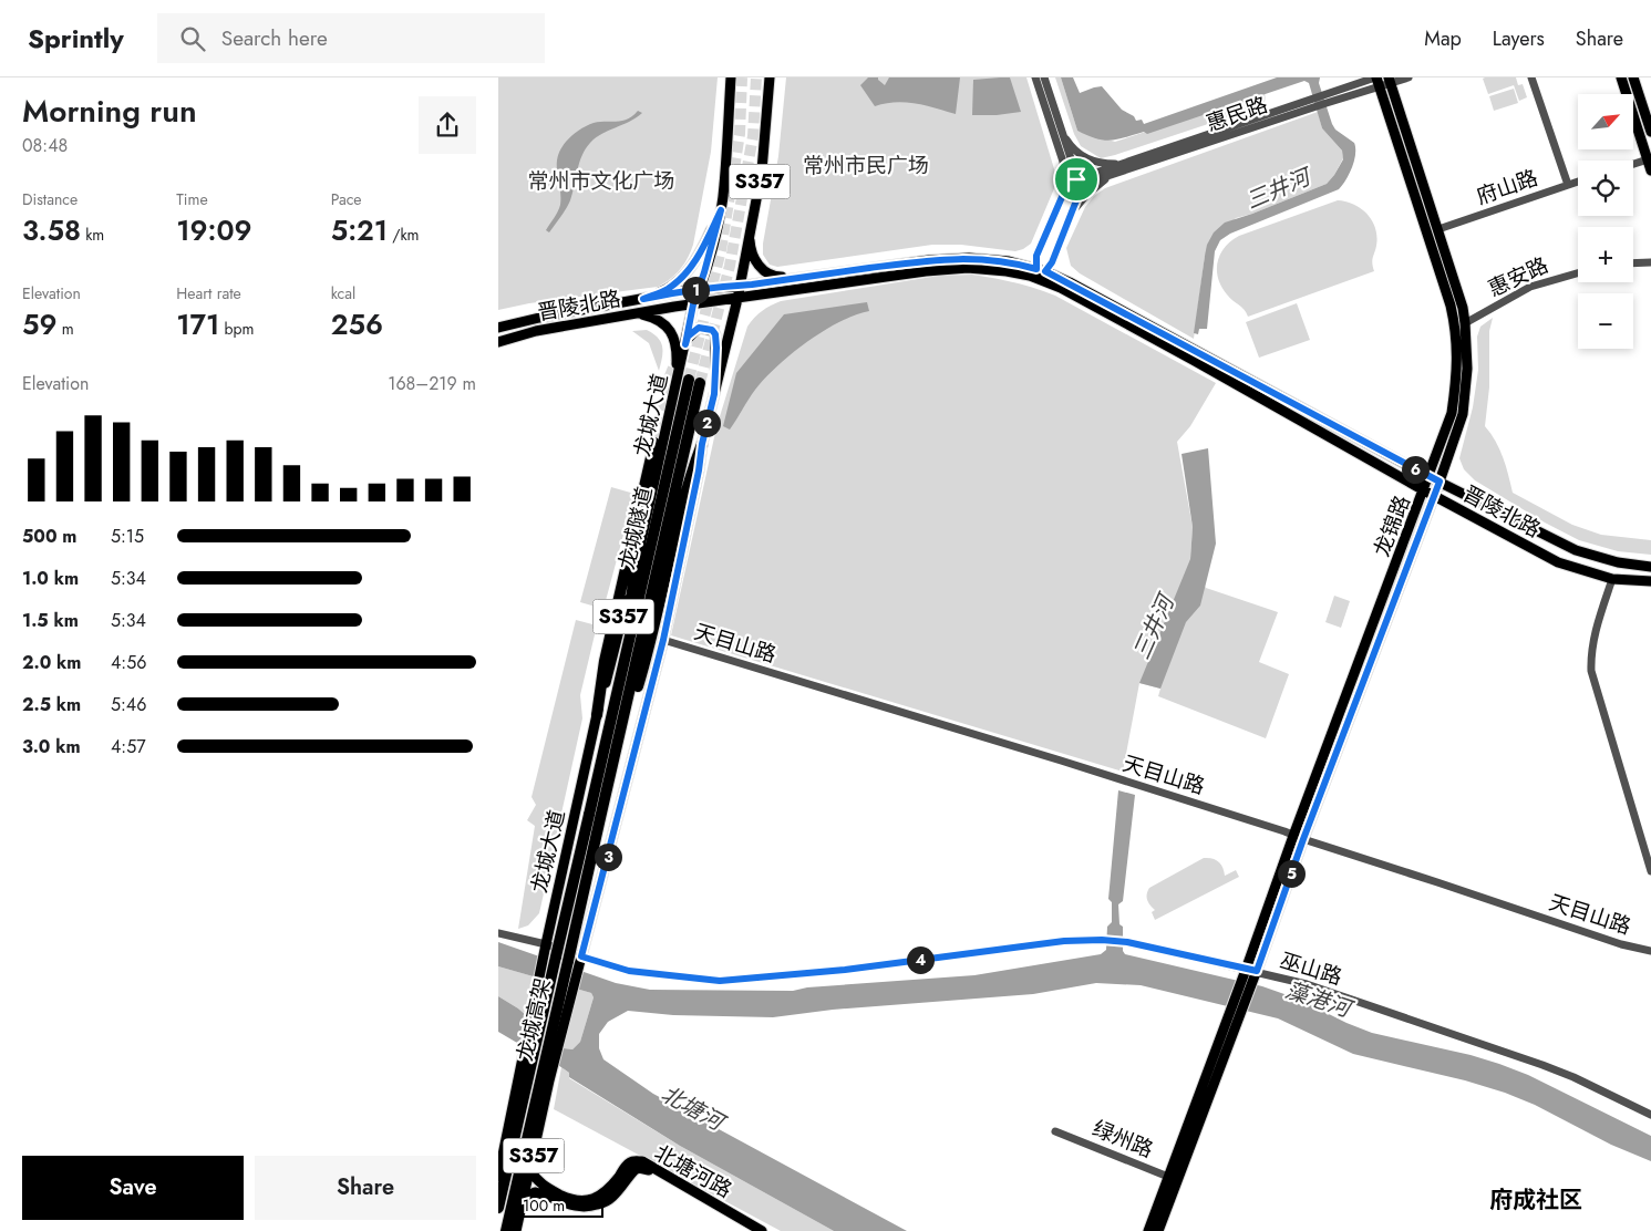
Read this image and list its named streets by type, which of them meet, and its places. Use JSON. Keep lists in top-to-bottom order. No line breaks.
{"streets":{"highway":["龙城隧道","龙城高架"],"main road":["S357","晋陵北路","龙城大道","龙锦路","北塘河路"],"street":["惠民路","府山路","惠安路","天目山路","巫山路","绿州路"]},"crossings":[["惠民路","龙锦路"],["S357","晋陵北路"],["S357","龙城大道"],["S357","天目山路"],["S357","巫山路"],["S357","北塘河路"],["府山路","龙锦路"],["惠安路","龙锦路"],["晋陵北路","龙城大道"],["晋陵北路","龙锦路"],["龙城大道","巫山路"],["龙锦路","天目山路"],["龙锦路","巫山路"],["龙城隧道","龙城高架"]],"districts":["府成社区"],"water":["三井河","藻港河","北塘河"],"parks":["常州市民广场","常州市文化广场"],"scale_bar":"100 m","north":"top right","page":{"header":"Sprintly","search":"Search here","nav":["Map","Layers","Share"],"heading":["Morning run","08:48"],"map_buttons":["+","−"],"stats":[["Distance","3.58 km"],["Time","19:09"],["Pace","5:21 /km"],["Elevation","59 m"],["Heart rate","171 bpm"],["kcal","256"]],"pins":["1","2","6","3","5","4"],"chart":["Elevation","168–219 m"],"list":[{"name":"500 m","note":"5:15"},{"name":"1.0 km","note":"5:34"},{"name":"1.5 km","note":"5:34"},{"name":"2.0 km","note":"4:56"},{"name":"2.5 km","note":"5:46"},{"name":"3.0 km","note":"4:57"}],"buttons":["Save","Share"],"scale":"100 m"}}
